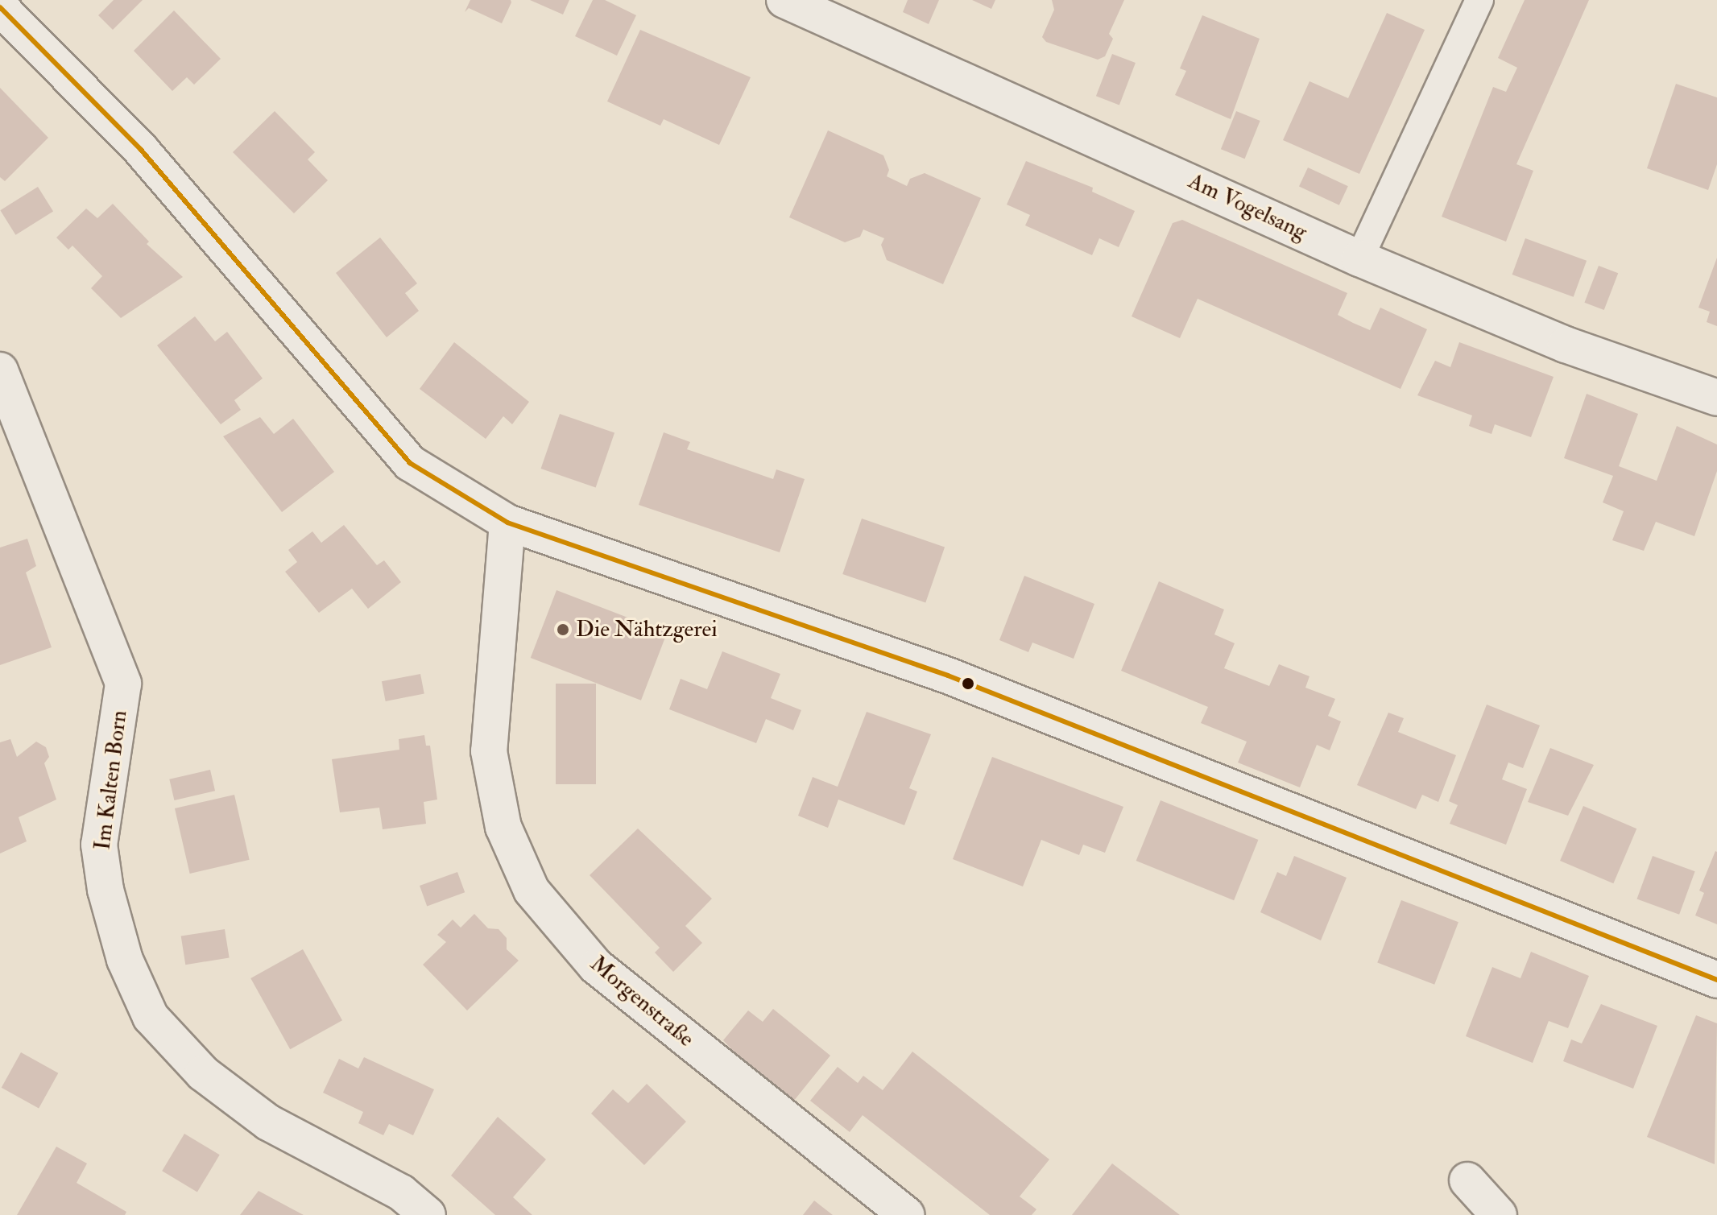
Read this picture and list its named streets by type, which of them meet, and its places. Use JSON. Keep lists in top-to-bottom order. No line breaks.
{"streets":{"street":["Am Vogelsang","Im Kalten Born","Morgenstraße"]},"places":["Die Nähtzgerei"]}
